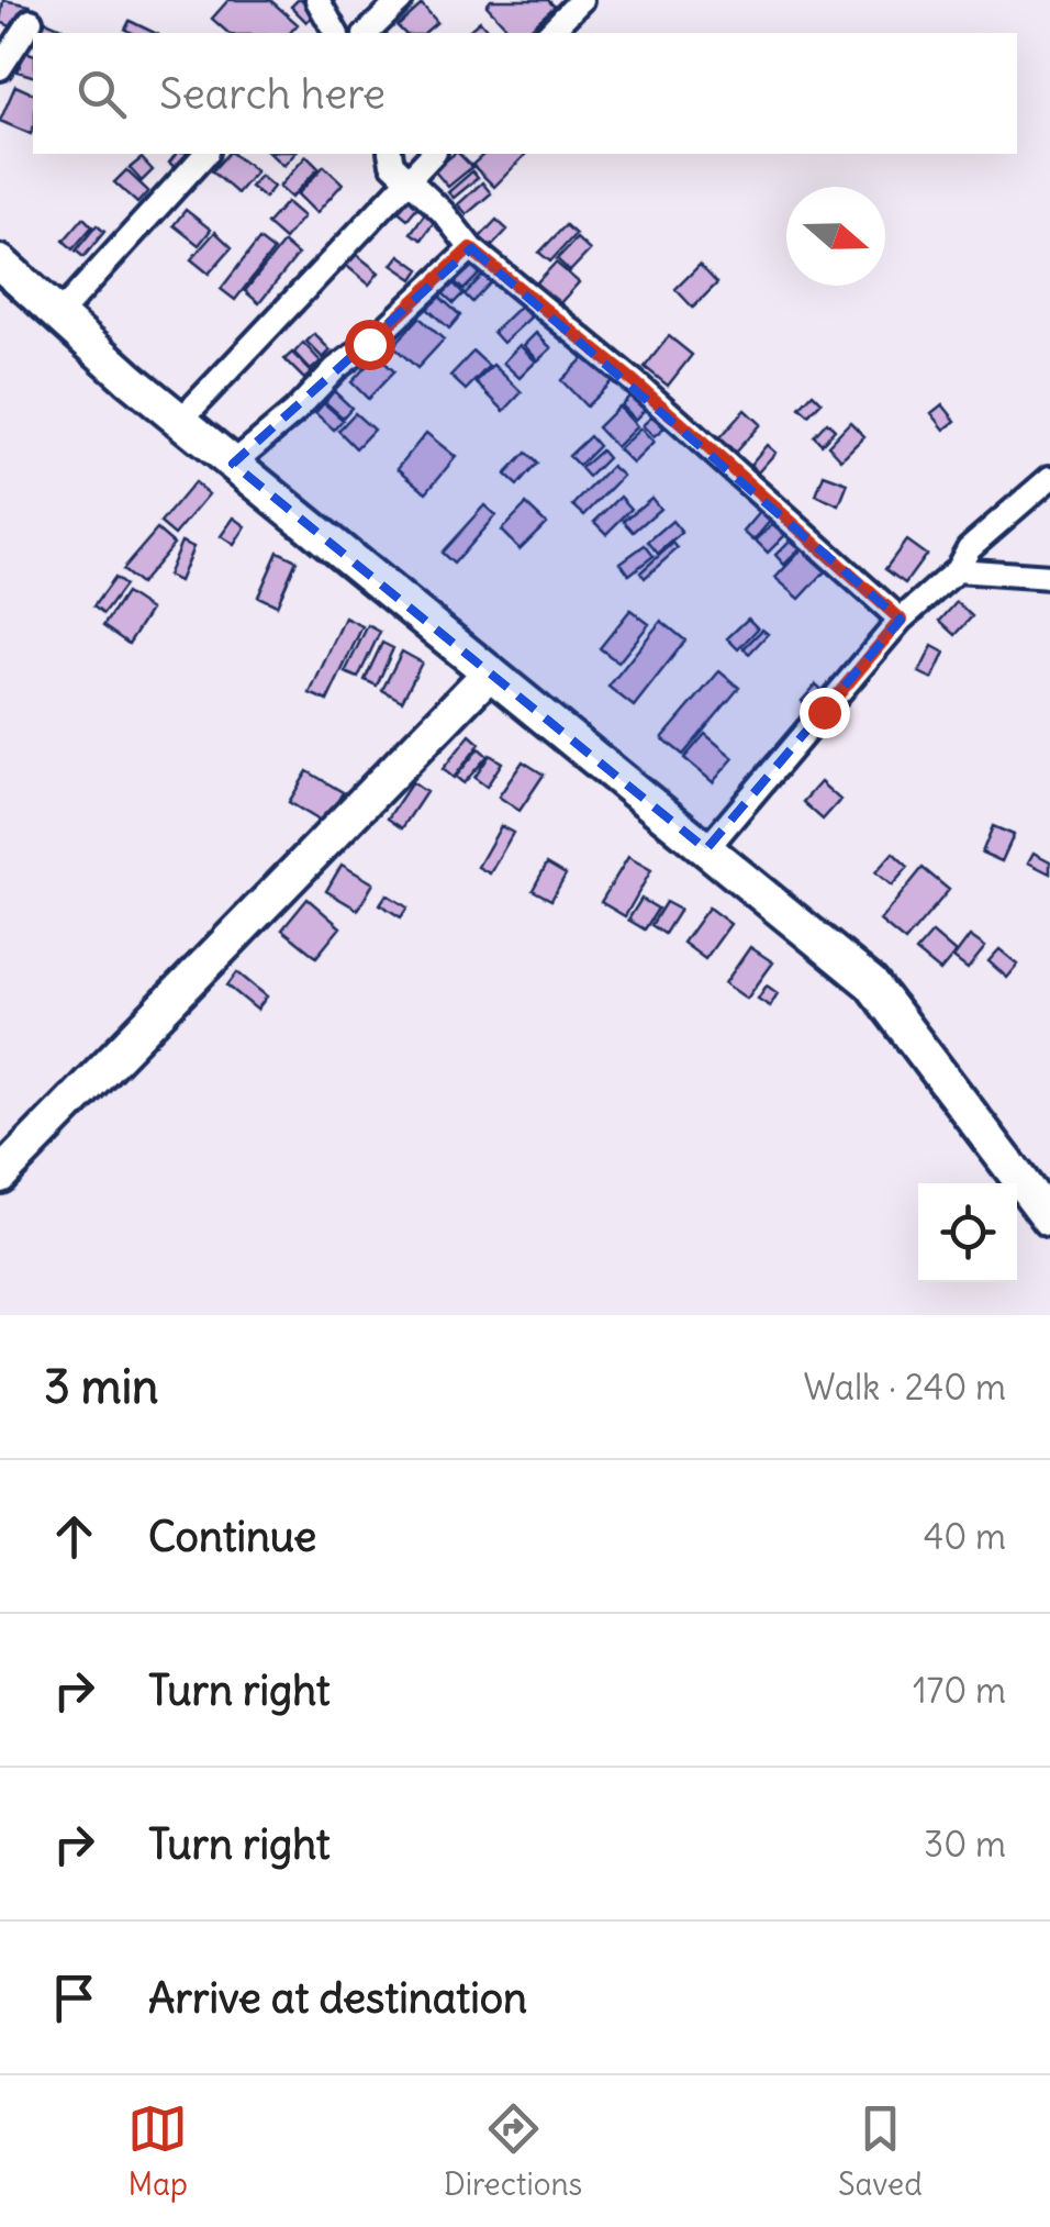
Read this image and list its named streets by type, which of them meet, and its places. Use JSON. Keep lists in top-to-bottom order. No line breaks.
{"north":"right","page":{"search":"Search here","heading":["3 min","Walk · 240 m"],"list":[["Continue","40 m"],["Turn right","170 m"],["Turn right","30 m"],"Arrive at destination"],"nav":["Map","Directions","Saved"]}}
